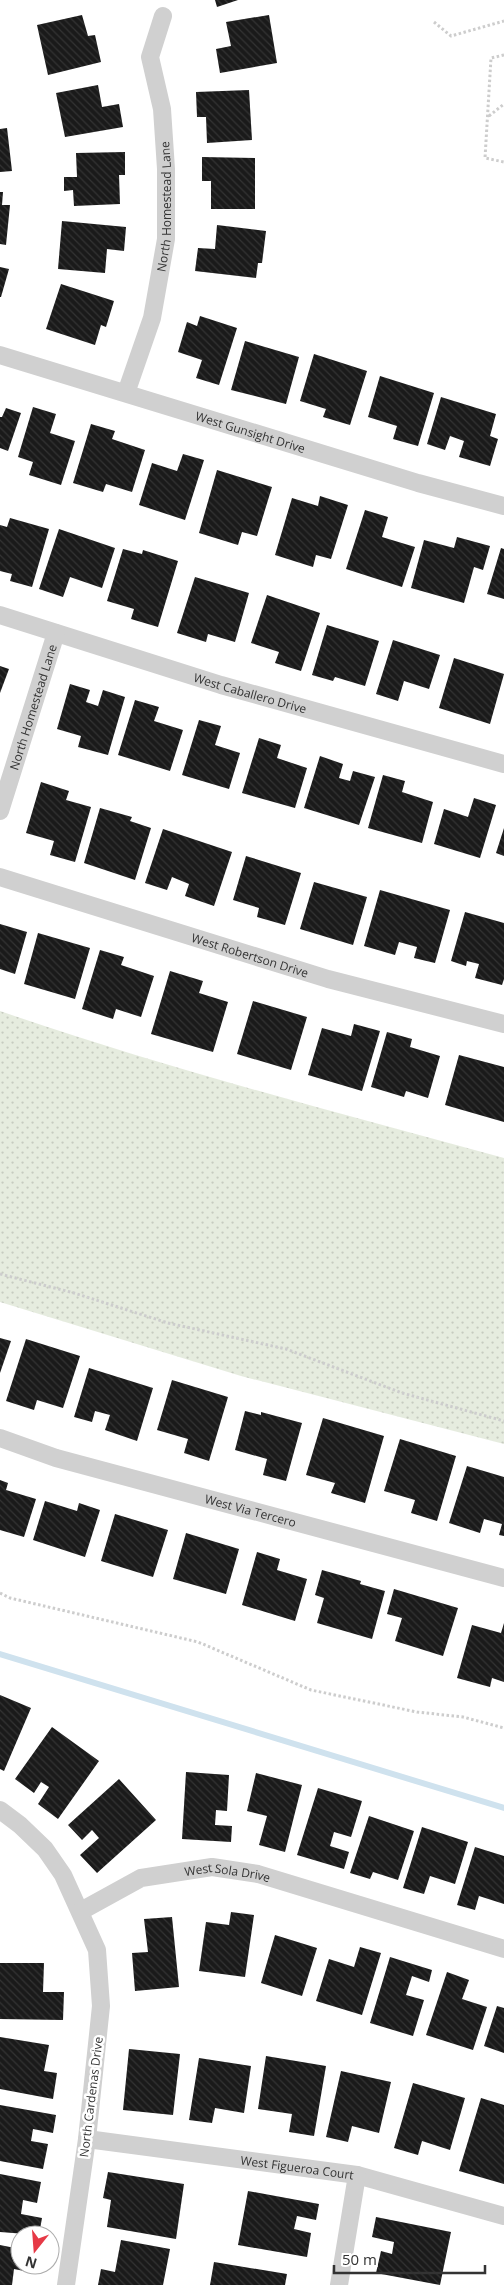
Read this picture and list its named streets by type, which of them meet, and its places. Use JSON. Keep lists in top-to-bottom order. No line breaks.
{"streets":{"street":["North Homestead Lane","West Gunsight Drive","West Caballero Drive","West Robertson Drive","West Via Tercero","West Sola Drive","North Cardenas Drive","West Figueroa Court"]},"crossings":[["North Homestead Lane","West Gunsight Drive"],["North Homestead Lane","West Caballero Drive"],["West Sola Drive","North Cardenas Drive"],["North Cardenas Drive","West Figueroa Court"]],"scale_bar":"50 m","north":"bottom"}
